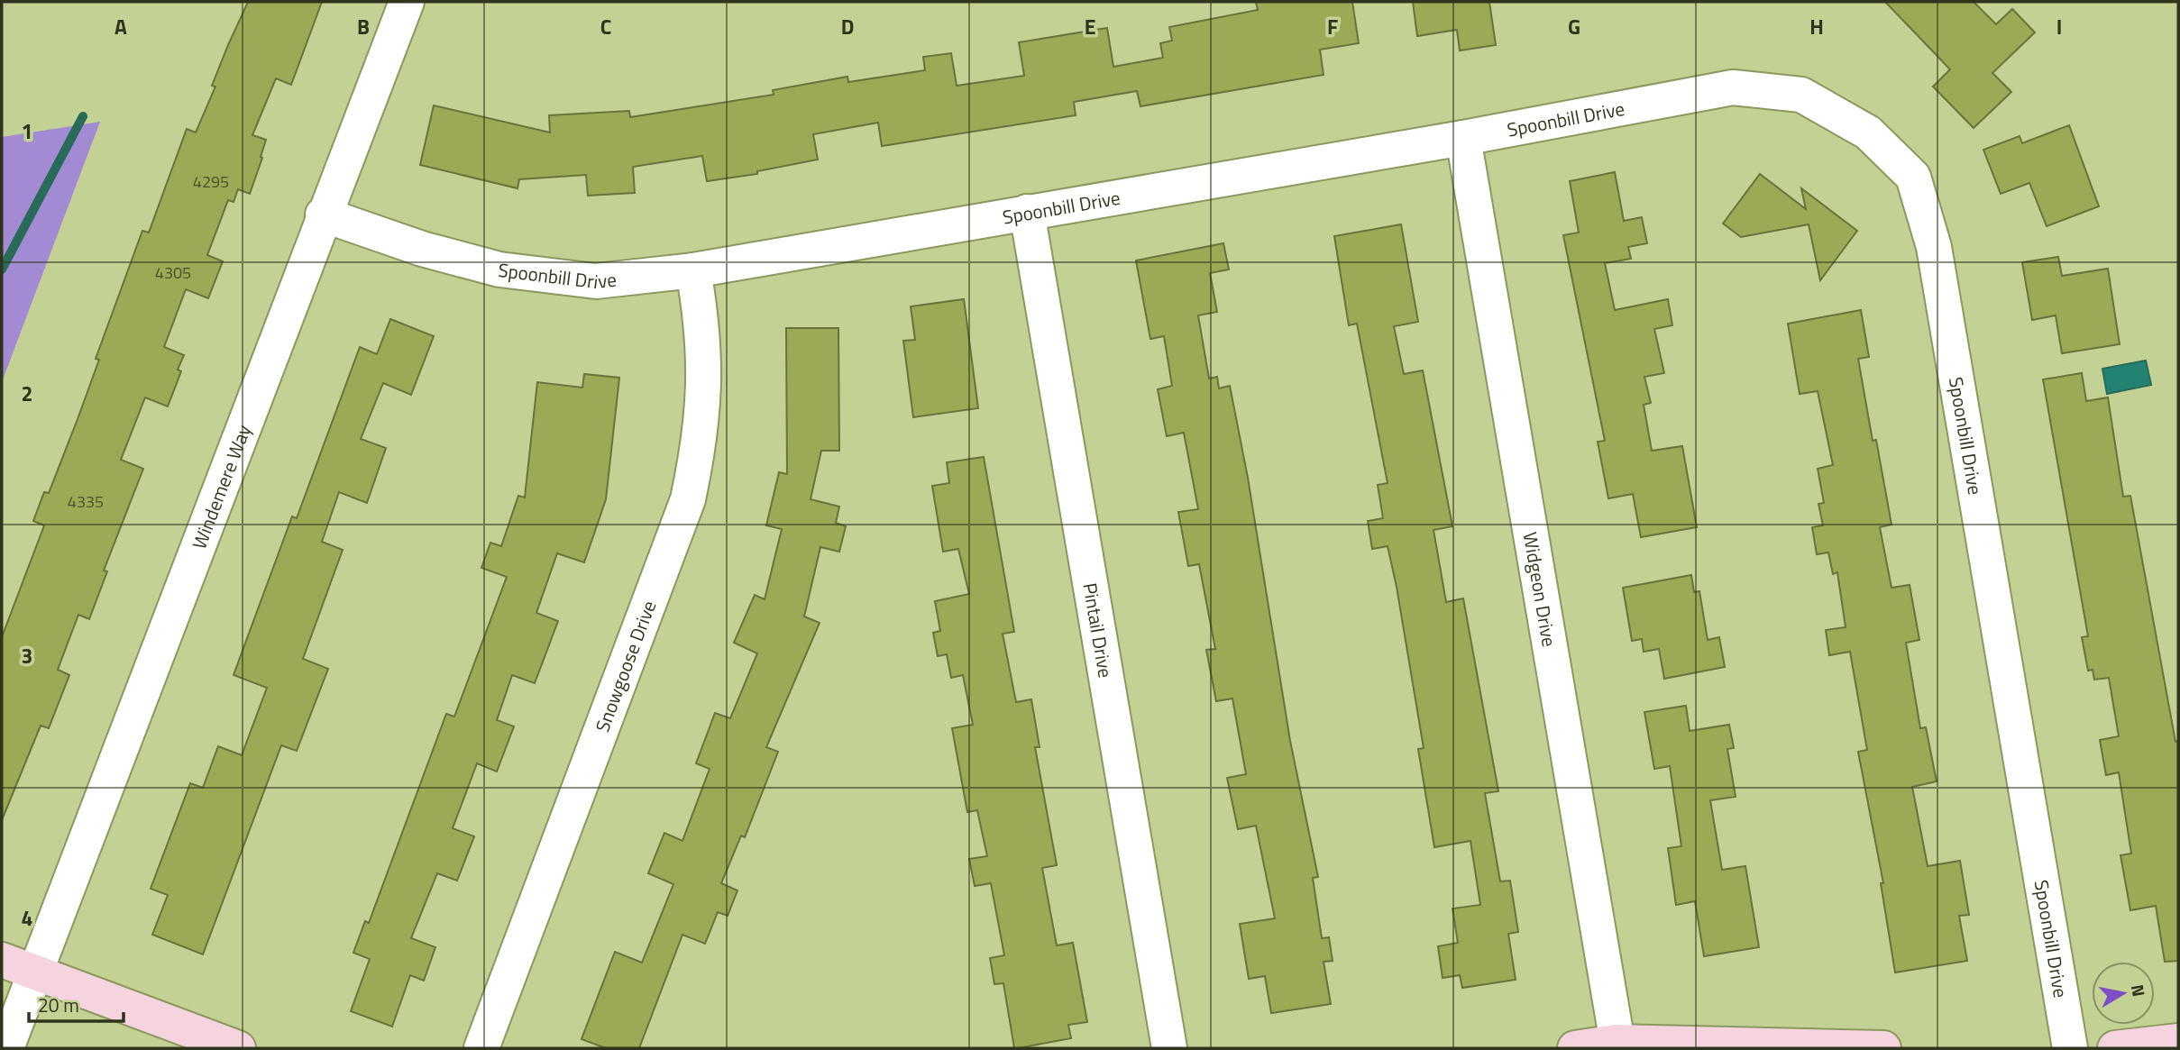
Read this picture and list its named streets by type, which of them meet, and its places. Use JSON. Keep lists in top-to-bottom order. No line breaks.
{"streets":{"street":["Spoonbill Drive","Windemere Way","Widgeon Drive","Pintail Drive","Snowgoose Drive"]},"crossings":[["Spoonbill Drive","Windemere Way"],["Spoonbill Drive","Widgeon Drive"],["Spoonbill Drive","Pintail Drive"],["Spoonbill Drive","Snowgoose Drive"]],"house_numbers":["4295","4305","4335"],"scale_bar":"20 m","north":"right","grid":{"columns":["A","B","C","D","E","F","G","H","I"],"rows":["1","2","3","4"]}}
